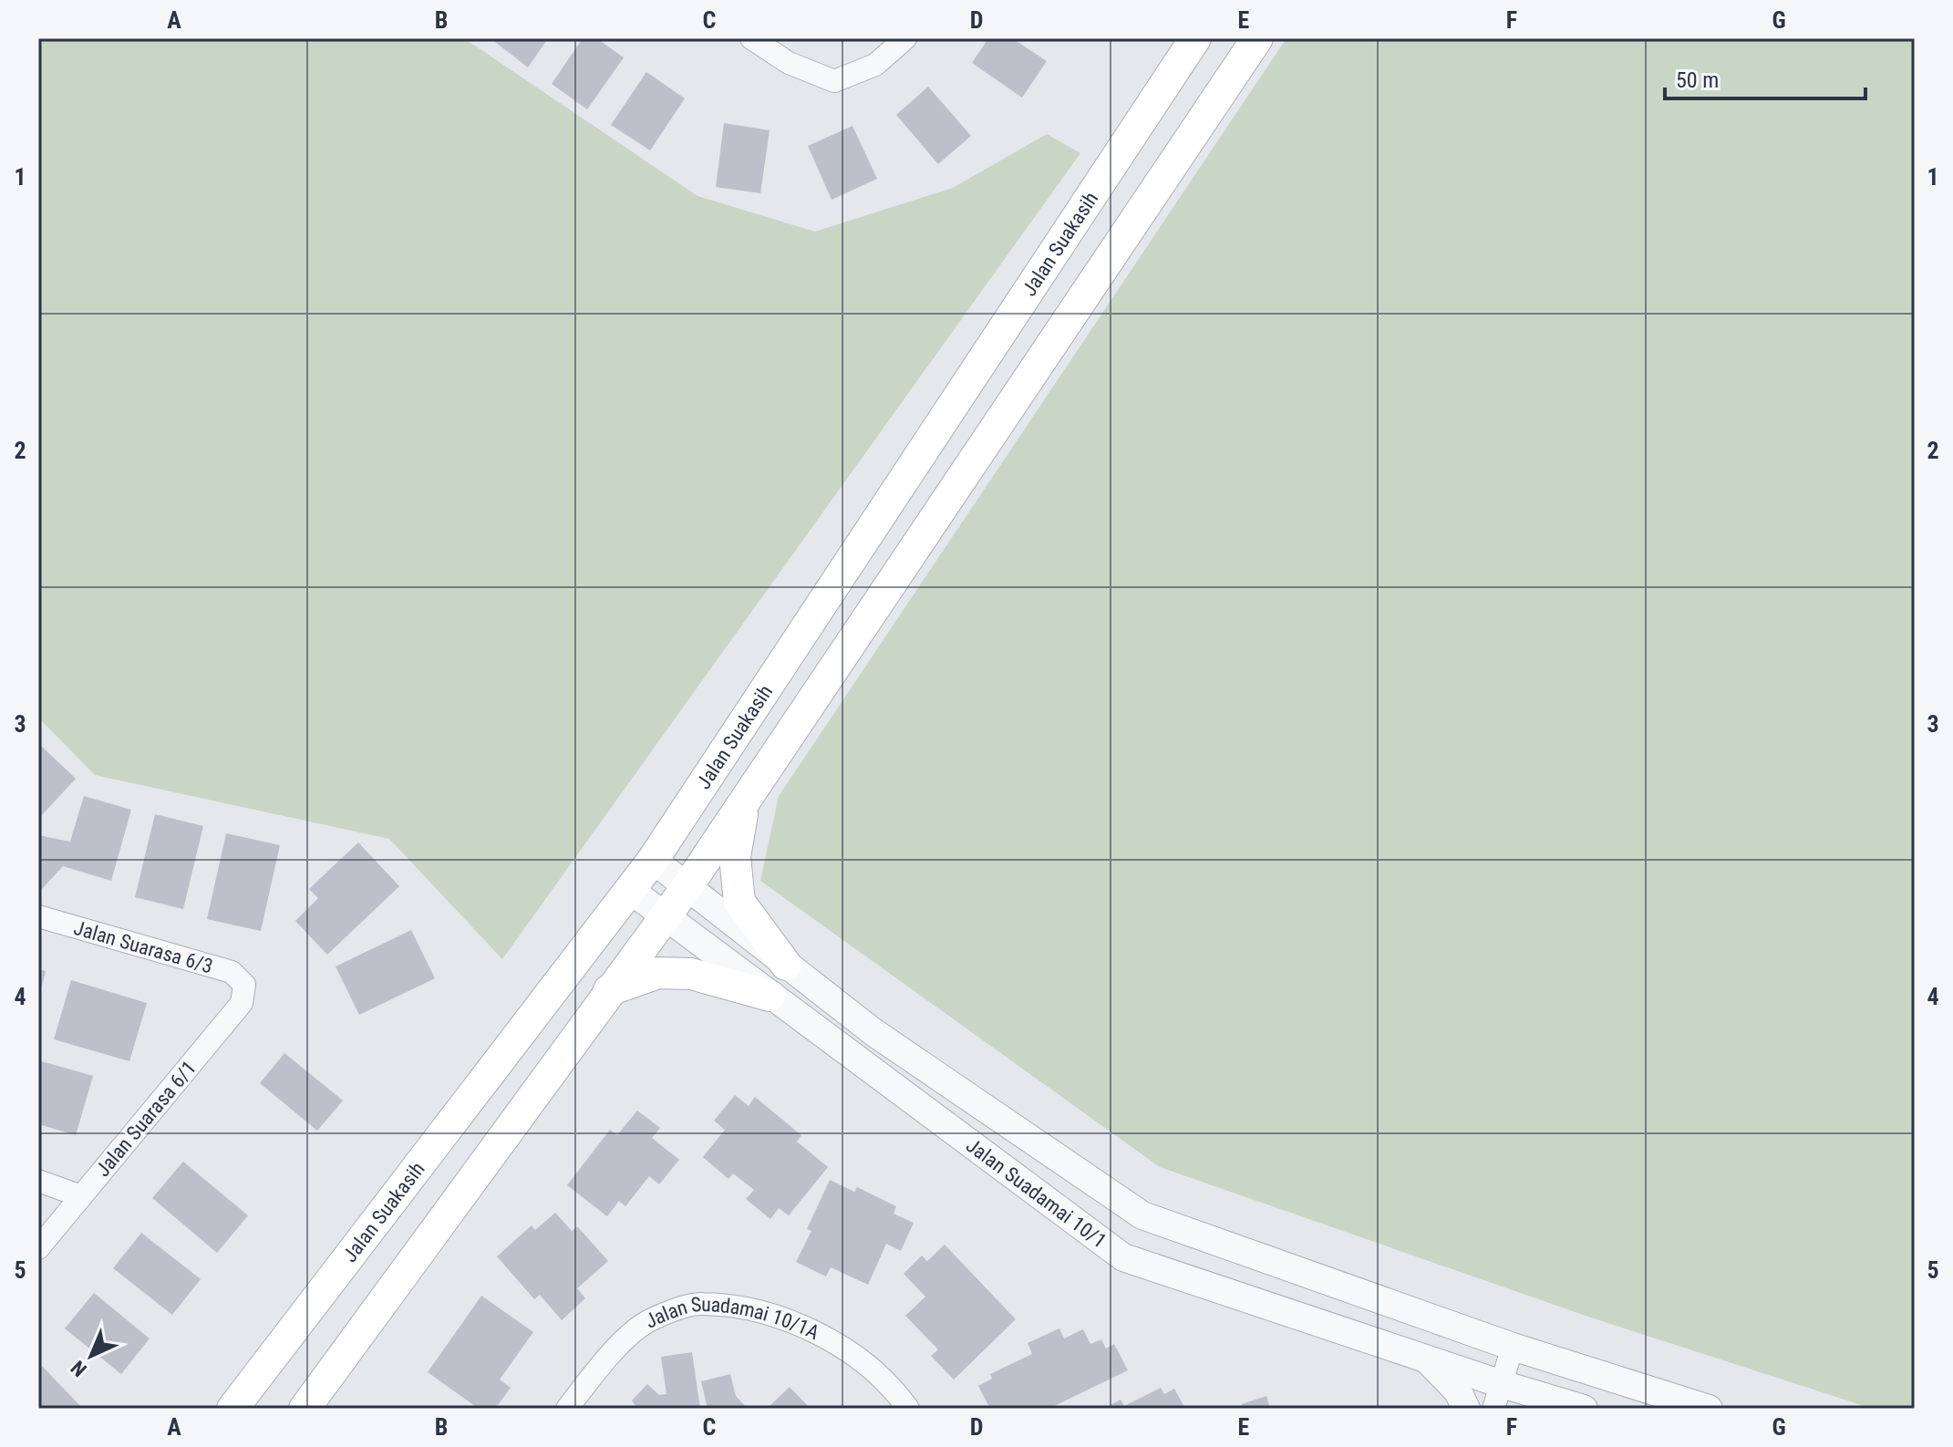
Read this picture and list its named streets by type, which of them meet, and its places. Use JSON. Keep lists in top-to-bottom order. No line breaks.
{"streets":{"main road":["Jalan Suakasih"],"street":["Jalan Suarasa 6/3","Jalan Suarasa 6/1","Jalan Suadamai 10/1","Jalan Suadamai 10/1A"]},"crossings":[["Jalan Suakasih","Jalan Suadamai 10/1"],["Jalan Suarasa 6/3","Jalan Suarasa 6/1"]],"scale_bar":"50 m","north":"bottom left","grid":{"columns":["A","B","C","D","E","F","G"],"rows":["1","2","3","4","5"]}}
